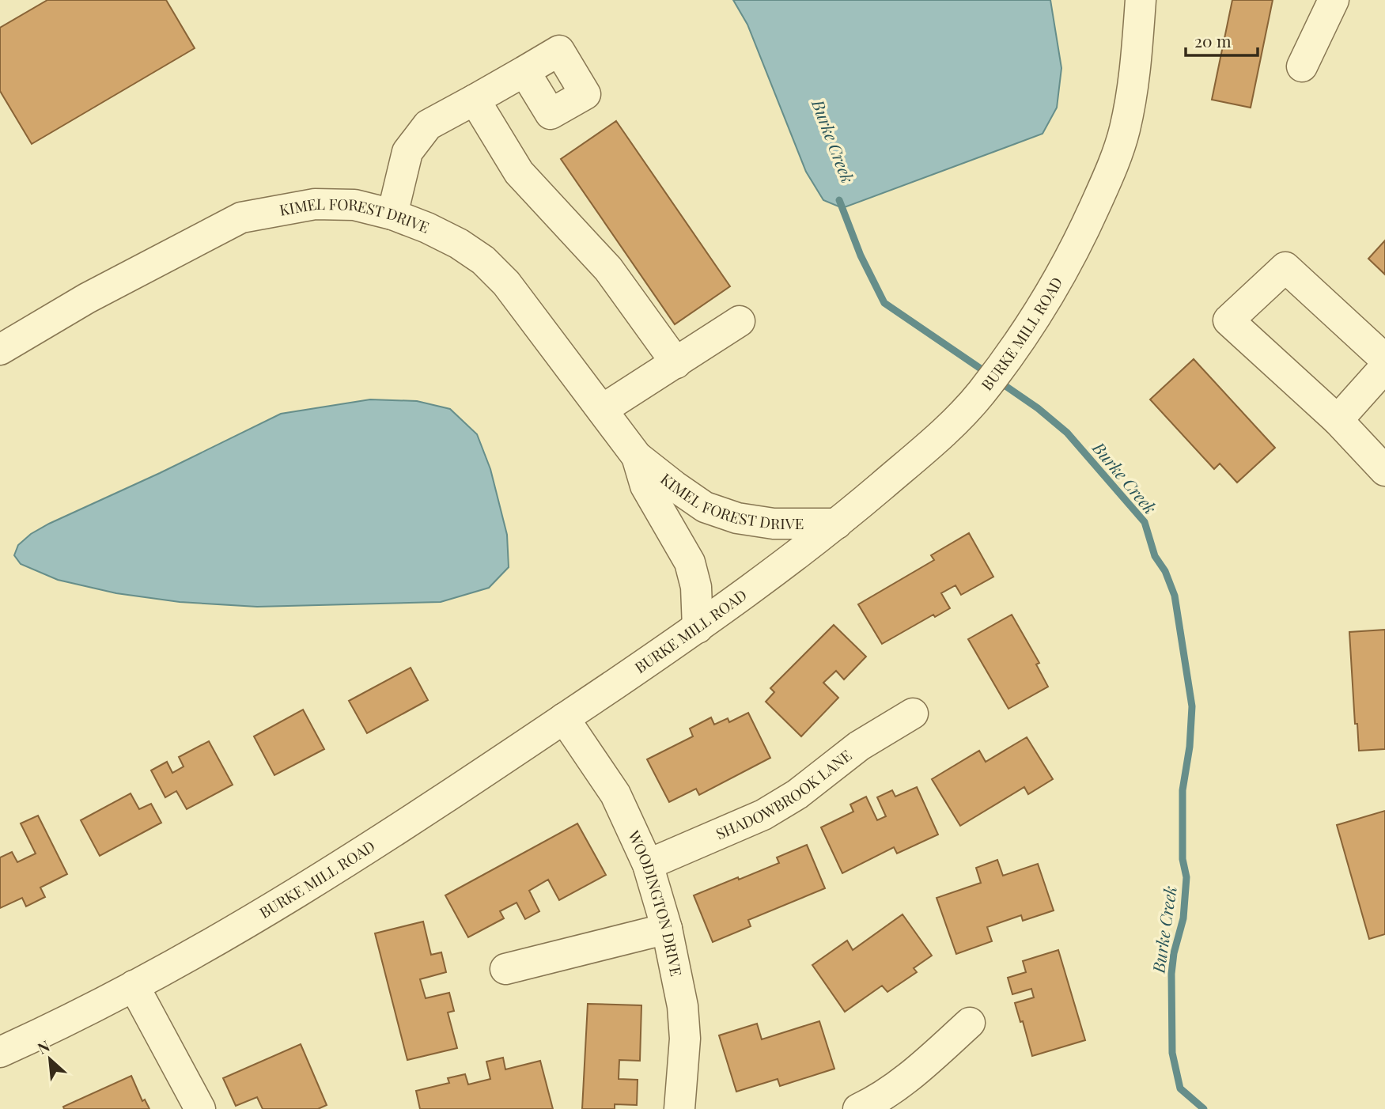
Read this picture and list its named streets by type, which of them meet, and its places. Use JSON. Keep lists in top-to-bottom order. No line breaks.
{"streets":{"street":["KIMEL FOREST DRIVE","BURKE MILL ROAD","SHADOWBROOK LANE","WOODINGTON DRIVE"]},"crossings":[["KIMEL FOREST DRIVE","BURKE MILL ROAD"],["BURKE MILL ROAD","WOODINGTON DRIVE"],["SHADOWBROOK LANE","WOODINGTON DRIVE"]],"water":["Burke Creek"],"scale_bar":"20 m","north":"top left"}
